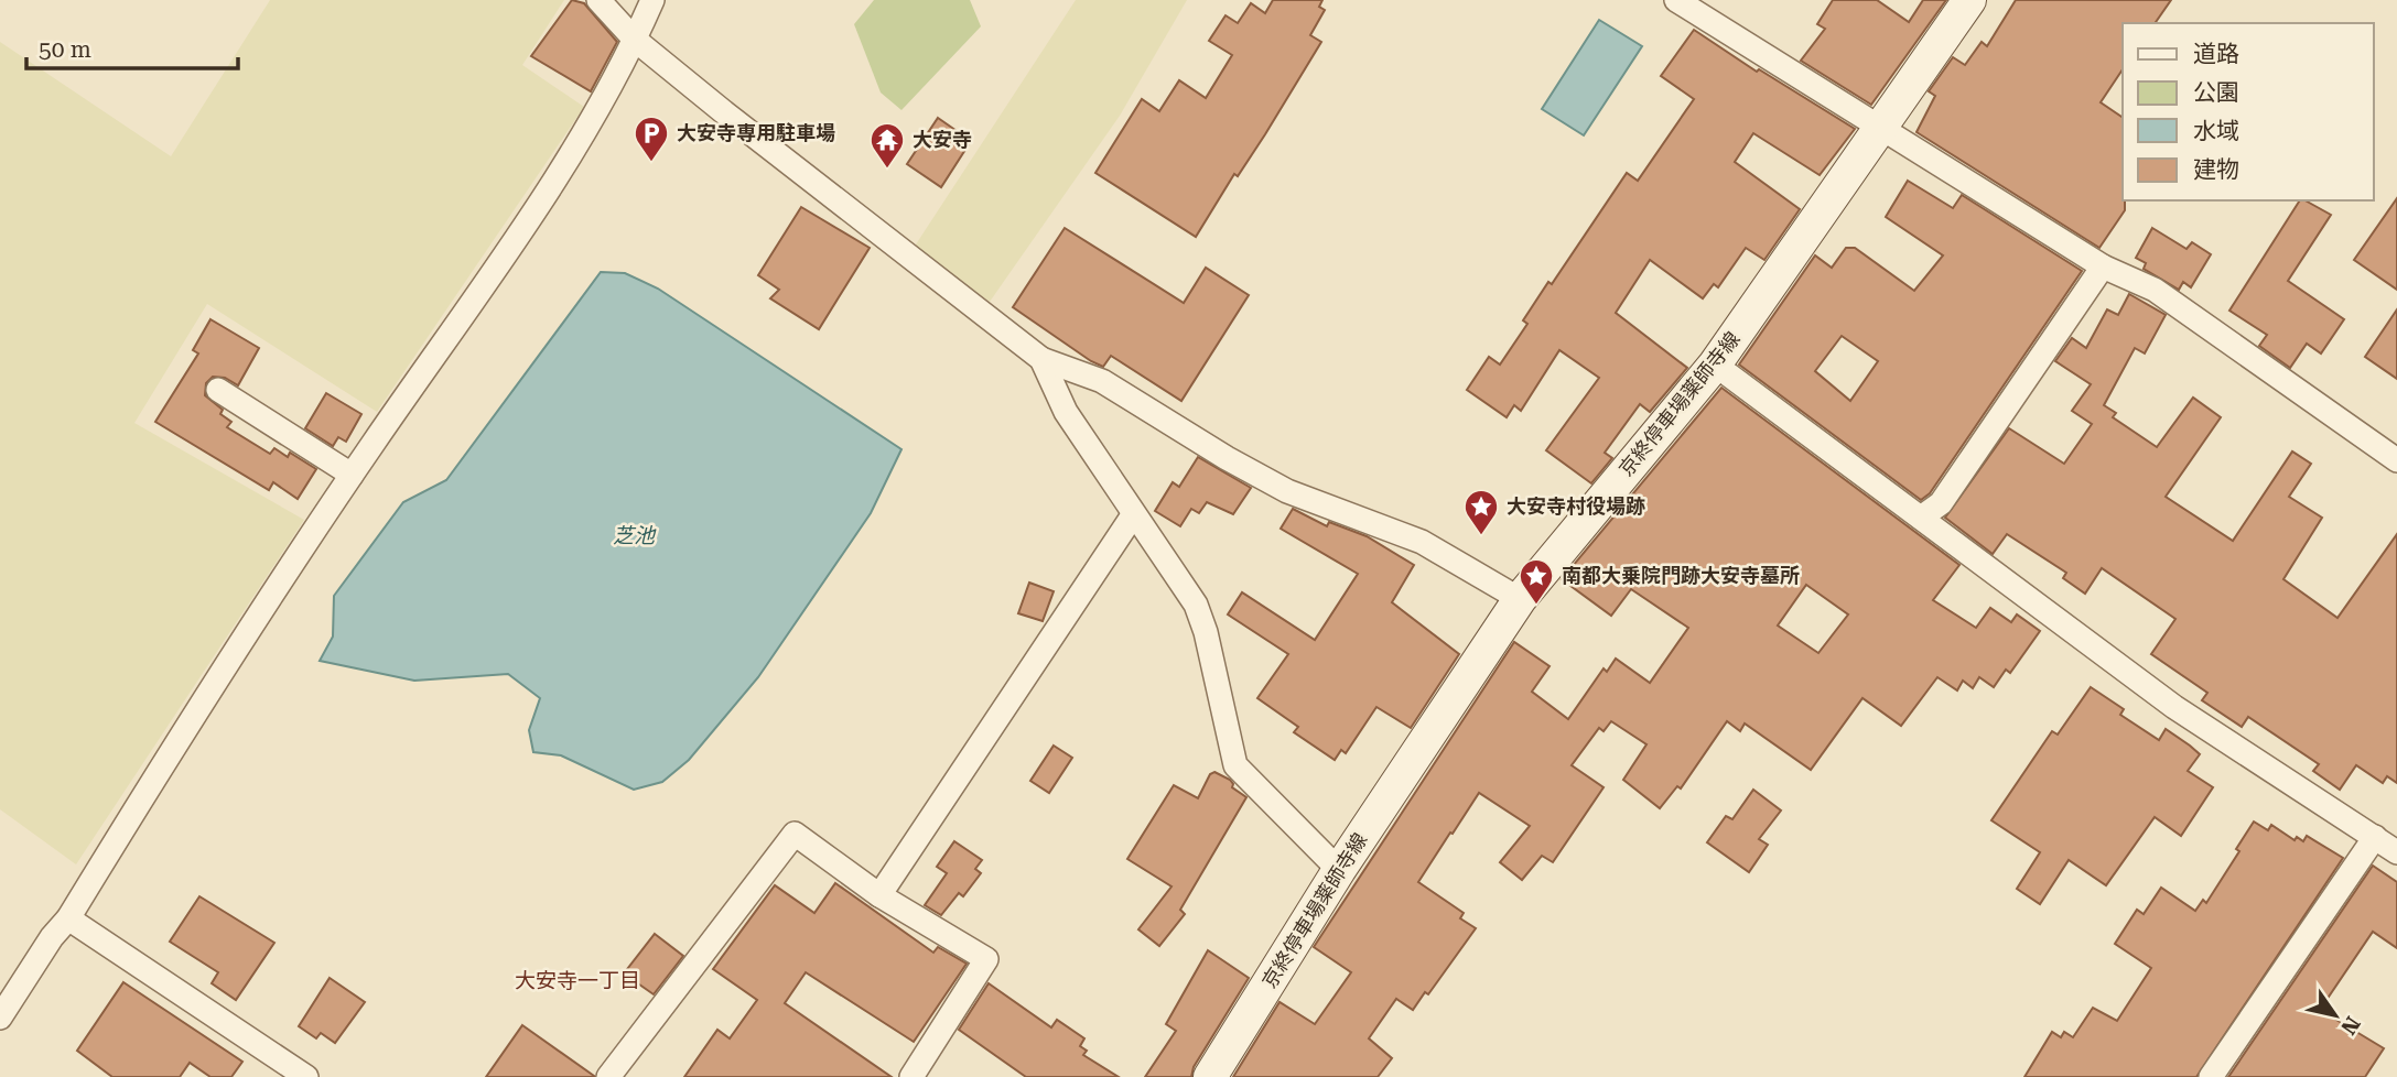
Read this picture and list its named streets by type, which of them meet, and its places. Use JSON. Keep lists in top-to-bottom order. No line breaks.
{"streets":{"main road":["京終停車場薬師寺線"]},"districts":["大安寺一丁目"],"water":["芝池"],"places":{"parking":["大安寺専用駐車場"],"temple":["大安寺"],"place":["大安寺村役場跡","南都大乗院門跡大安寺墓所"]},"legend":["道路","公園","水域","建物"],"scale_bar":"50 m","north":"bottom right"}
